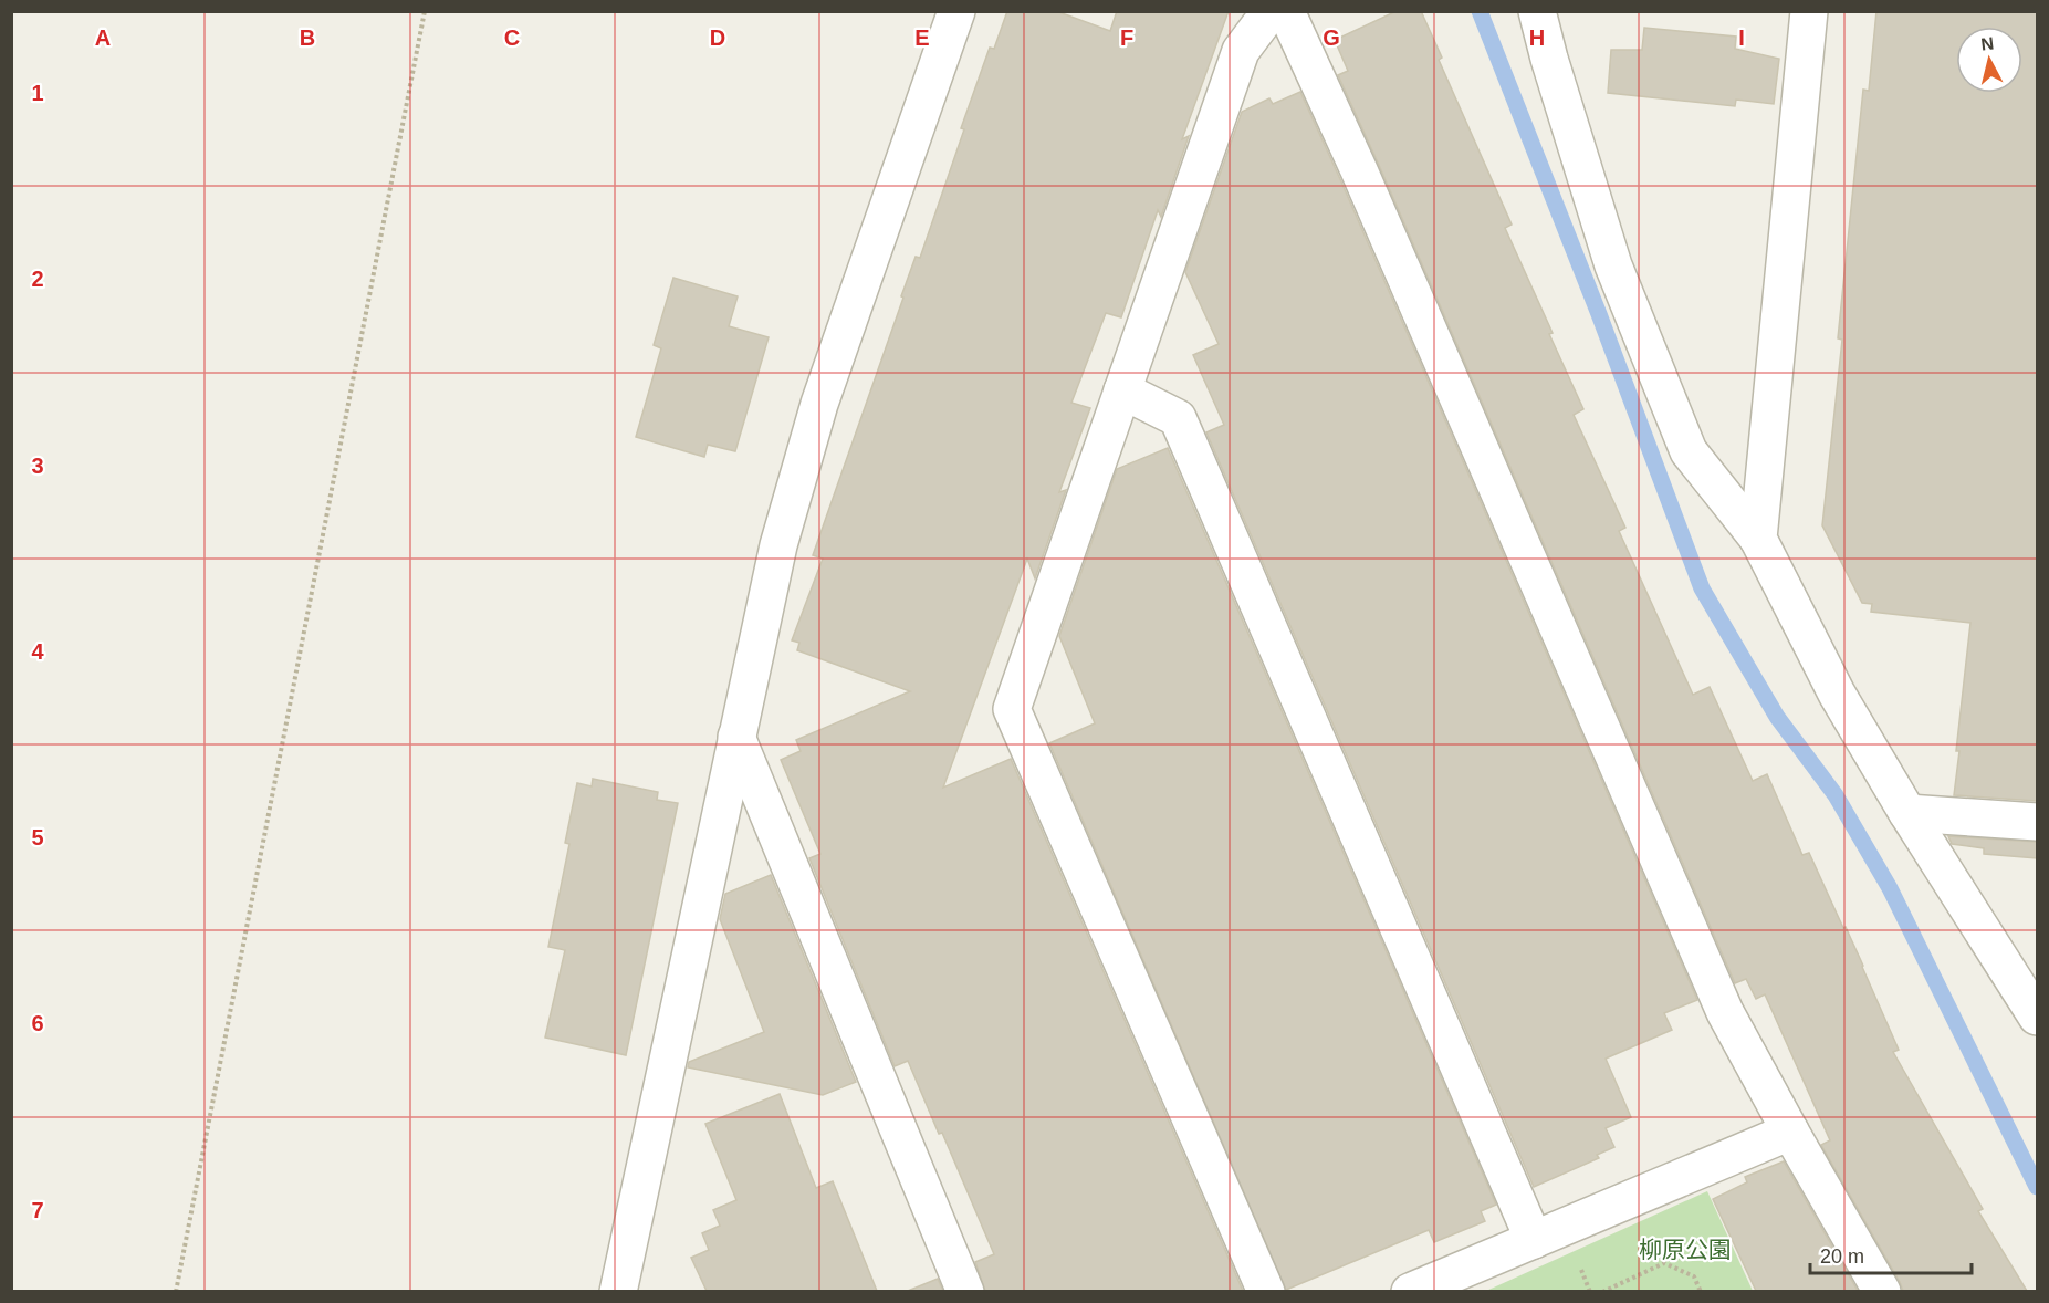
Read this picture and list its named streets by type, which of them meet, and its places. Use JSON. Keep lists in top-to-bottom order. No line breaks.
{"parks":["柳原公園"],"scale_bar":"20 m","north":"top","grid":{"columns":["A","B","C","D","E","F","G","H","I"],"rows":["1","2","3","4","5","6","7"]}}
